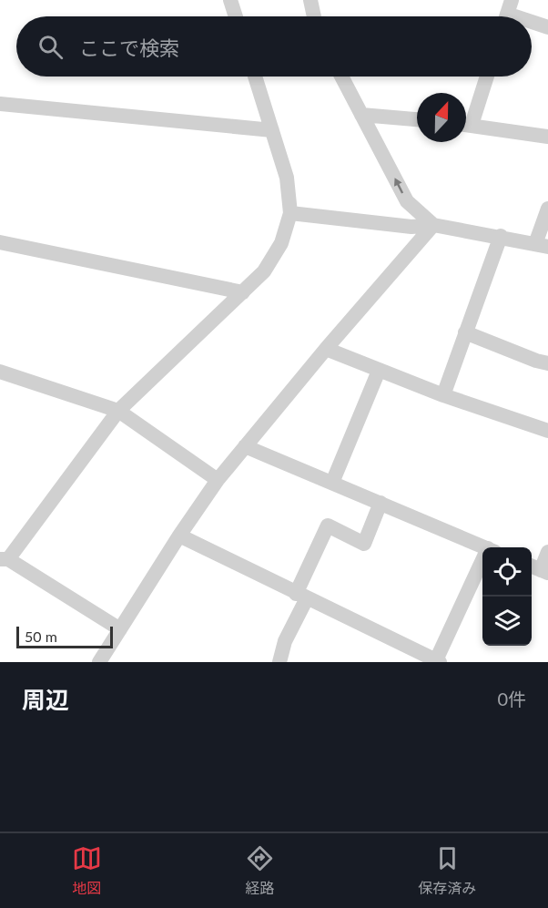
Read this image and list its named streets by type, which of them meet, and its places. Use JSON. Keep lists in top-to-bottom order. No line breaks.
{"scale_bar":"50 m","north":"top","page":{"search":"ここで検索","scale":"50 m","heading":["周辺","0件"],"nav":["地図","経路","保存済み"]}}
